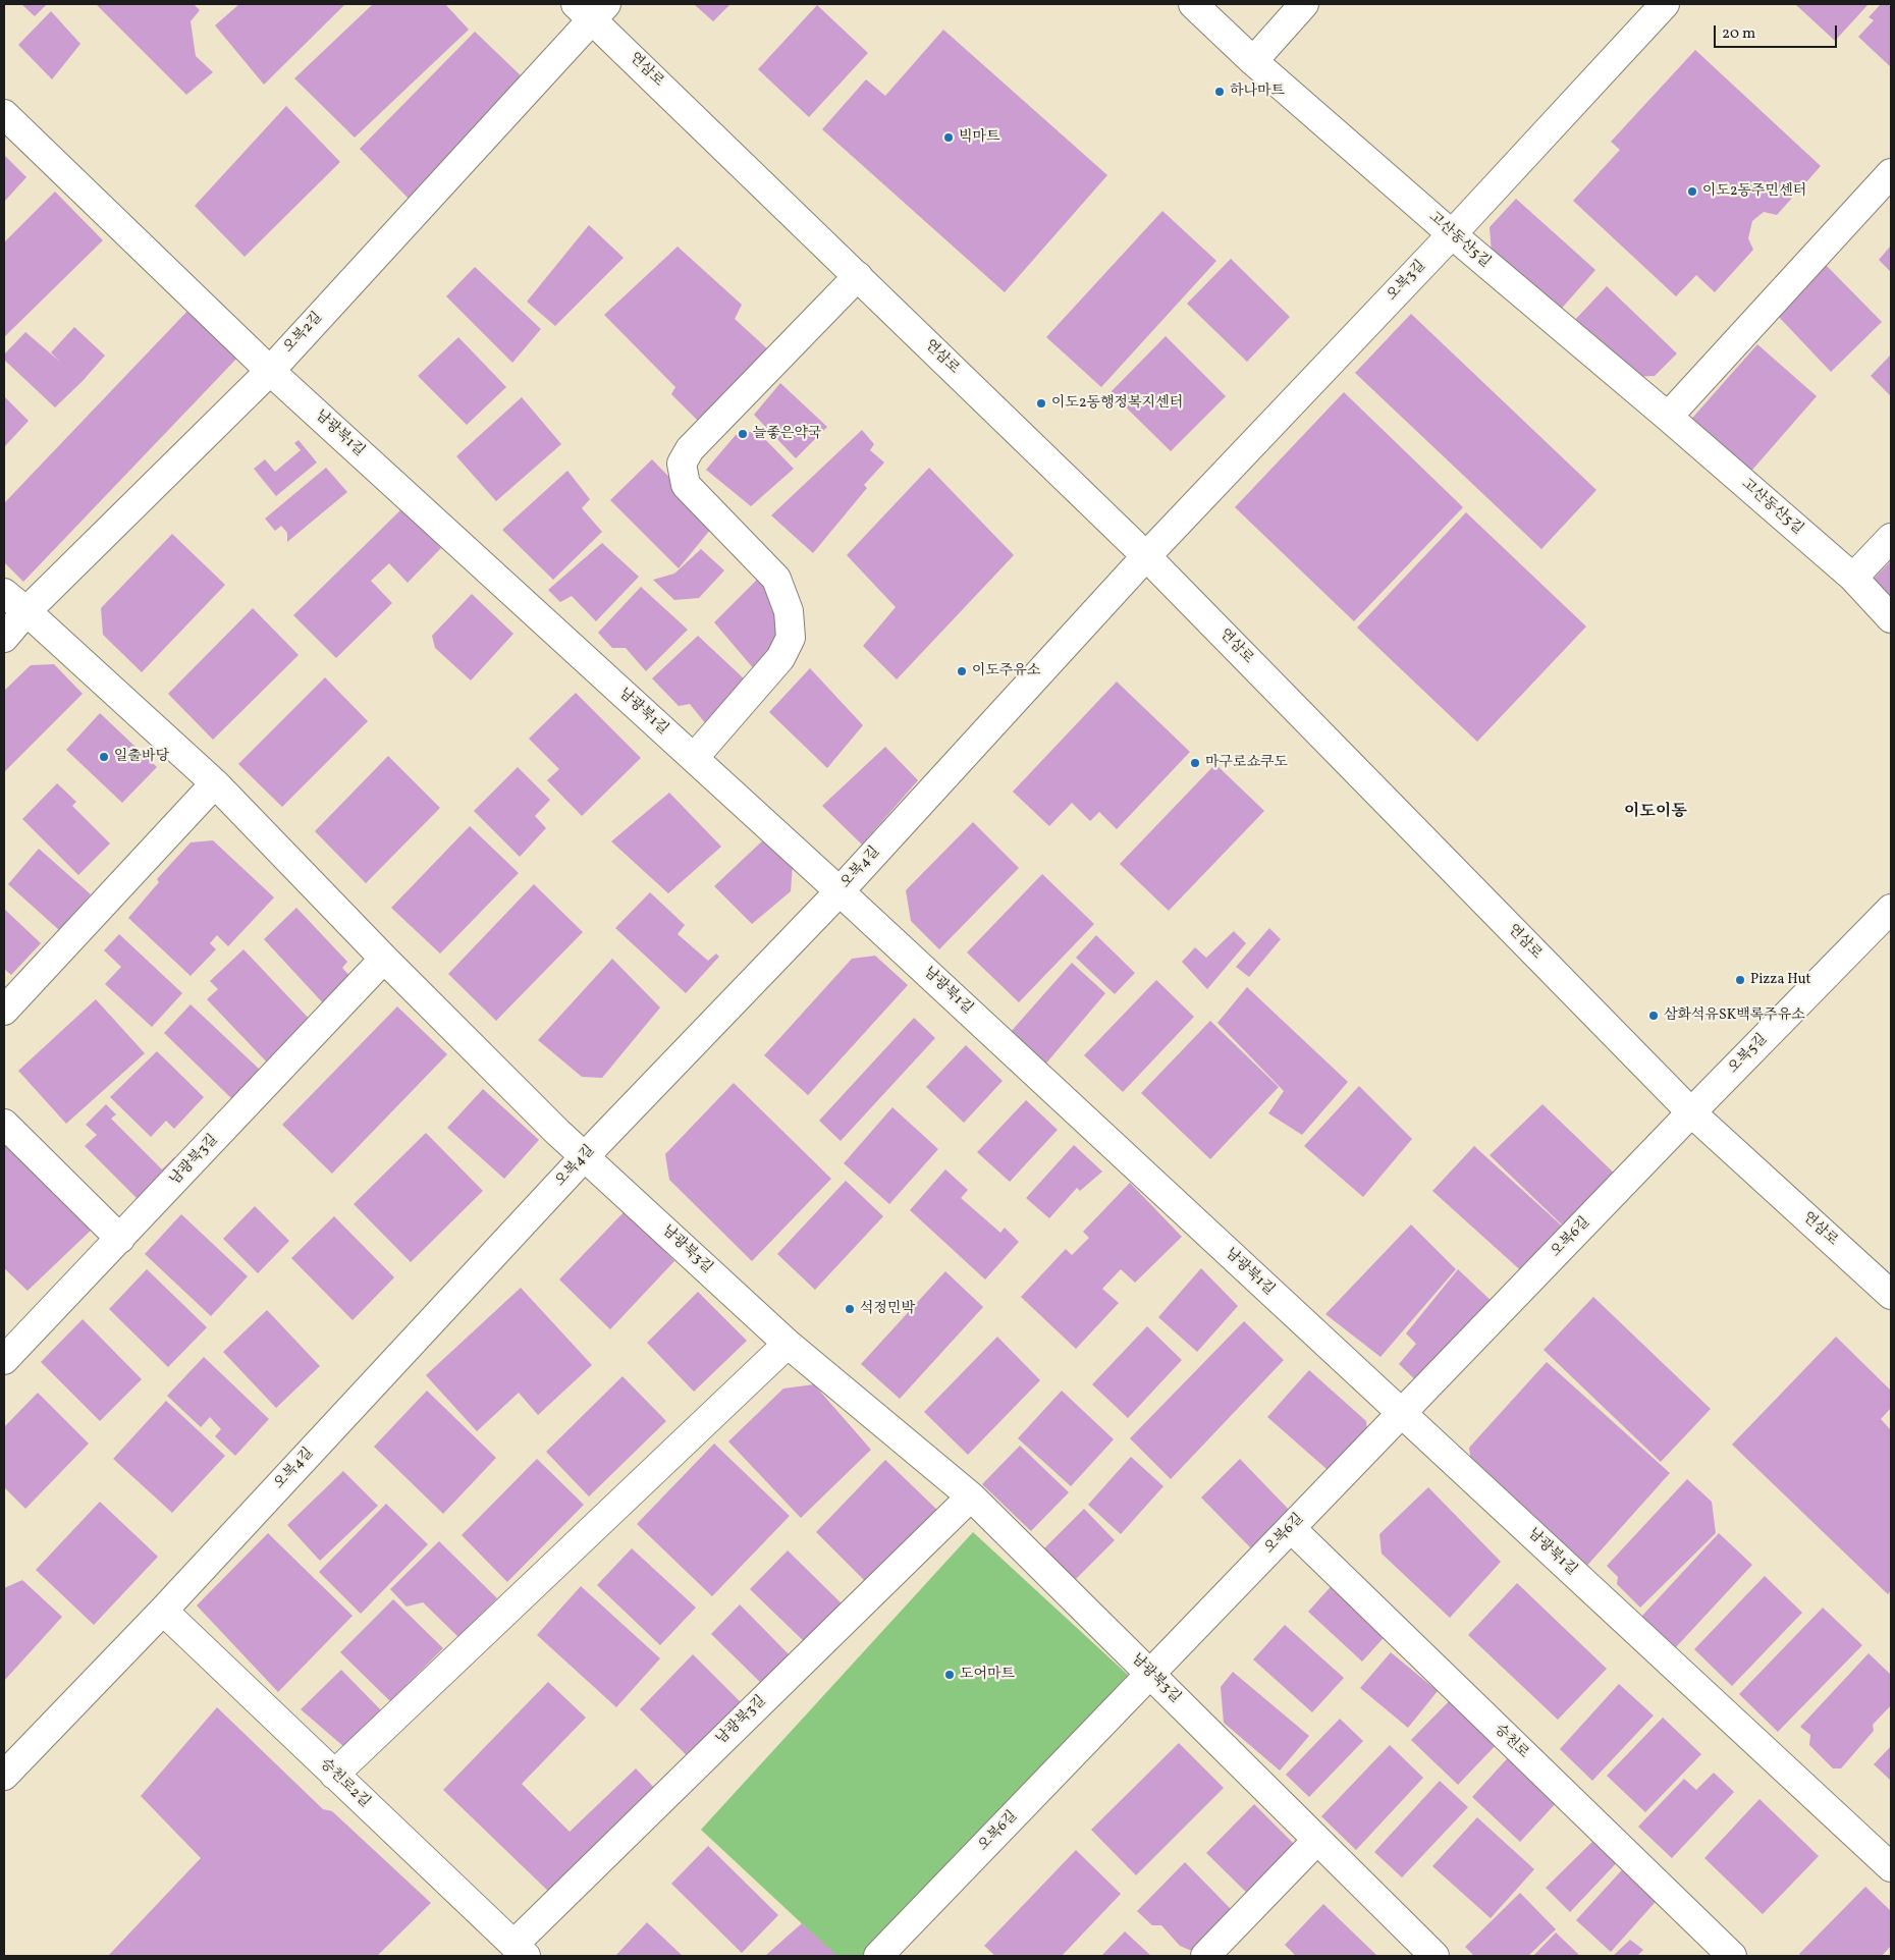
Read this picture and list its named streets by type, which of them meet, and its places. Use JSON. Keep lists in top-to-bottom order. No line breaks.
{"streets":{"street":["연삼로","고산동산5길","오복3길","오복2길","남광북1길","오복4길","오복5길","남광북3길","오복6길","승천로","승천로2길"]},"crossings":[["연삼로","오복3길"],["연삼로","오복2길"],["연삼로","오복4길"],["연삼로","오복5길"],["연삼로","오복6길"],["고산동산5길","오복3길"],["오복3길","오복4길"],["오복2길","남광북1길"],["오복2길","남광북3길"],["남광북1길","오복4길"],["남광북1길","오복6길"],["오복4길","남광북3길"],["오복4길","승천로2길"],["오복5길","오복6길"],["남광북3길","오복6길"],["남광북3길","승천로2길"],["오복6길","승천로"]],"districts":["이도이동"],"places":["하나마트","빅마트","이도2동주민센터","이도2동행정복지센터","늘좋은약국","이도주유소","일출바당","마구로쇼쿠도","Pizza Hut","삼화석유SK백록주유소","석정민박","도어마트"],"scale_bar":"20 m"}
